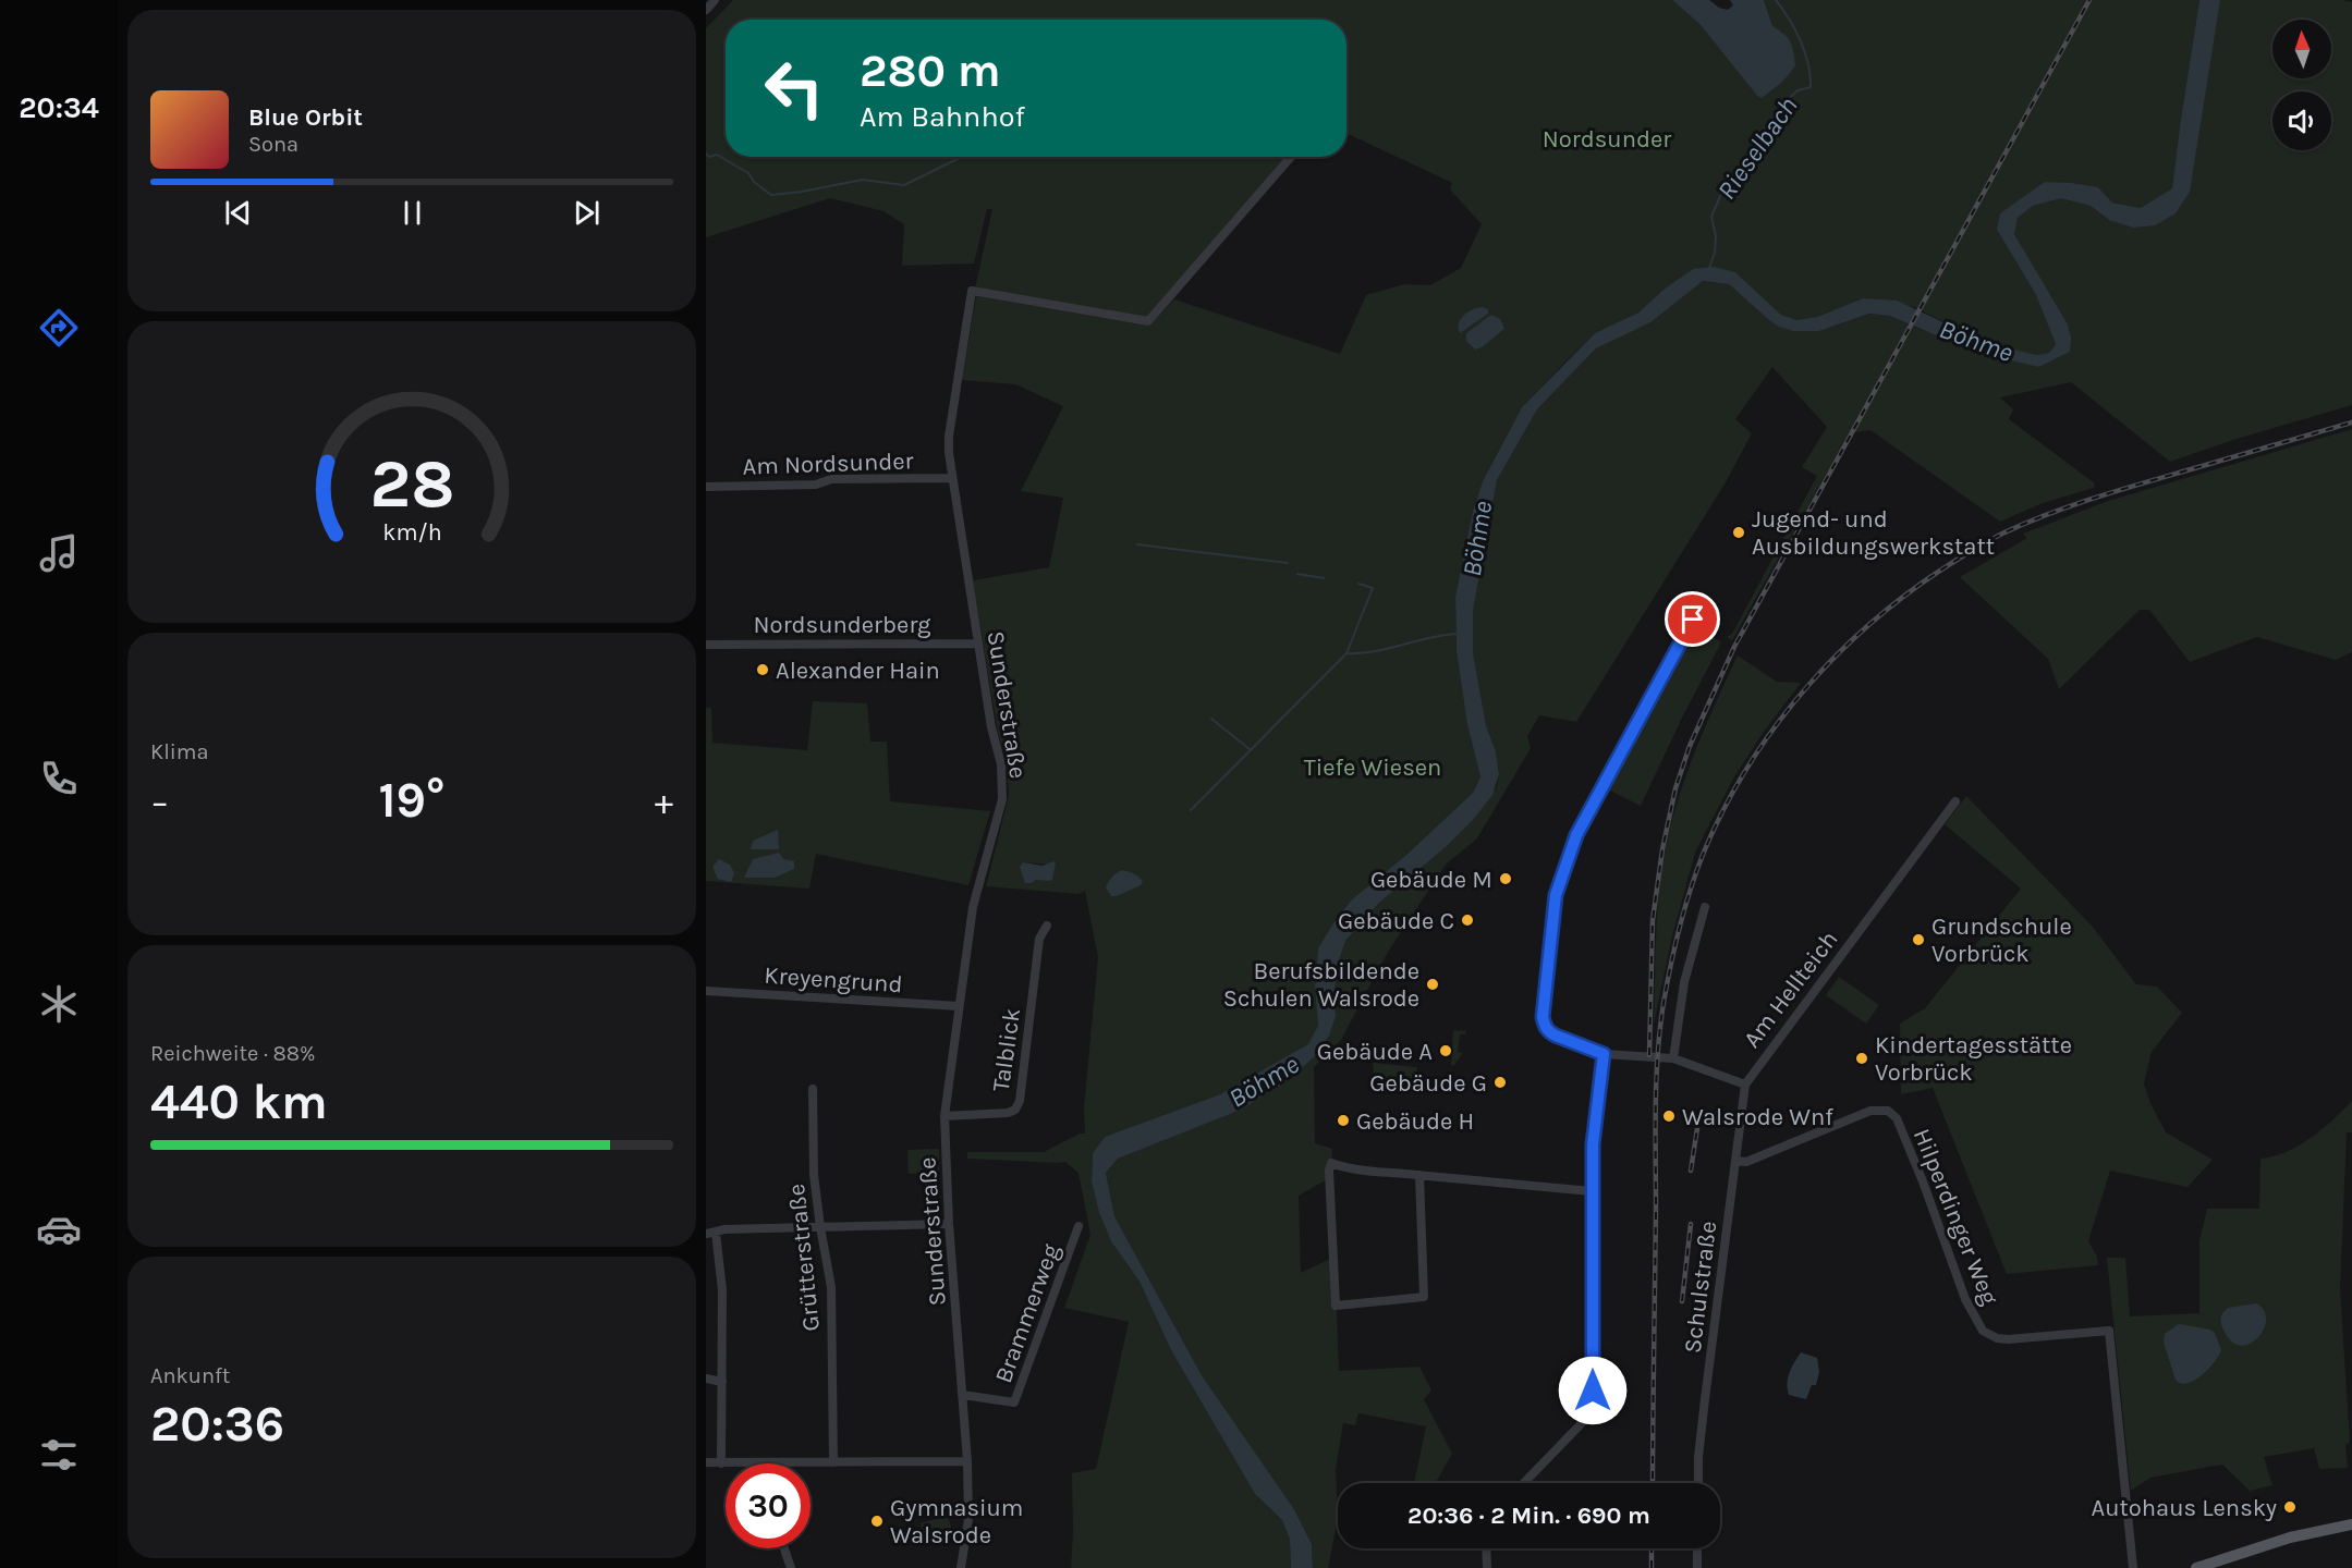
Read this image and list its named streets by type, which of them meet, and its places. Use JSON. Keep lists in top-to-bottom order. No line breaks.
{"streets":{"street":["Am Nordsunder","Nordsunderberg","Sunderstraße","Kreyengrund","Am Hellteich","Talblick","Hilperdinger Weg","Grütterstraße","Schulstraße","Brammerweg"]},"crossings":[["Am Nordsunder","Sunderstraße"],["Nordsunderberg","Sunderstraße"],["Sunderstraße","Kreyengrund"],["Sunderstraße","Talblick"],["Sunderstraße","Brammerweg"],["Am Hellteich","Schulstraße"],["Hilperdinger Weg","Schulstraße"]],"water":["Rieselbach","Böhme"],"parks":["Nordsunder","Tiefe Wiesen"],"places":["Jugend- und Ausbildungswerkstatt","Alexander Hain","Gebäude M","Gebäude C","Grundschule Vorbrück","Berufsbildende Schulen Walsrode","Gebäude A","Kindertagesstätte Vorbrück","Gebäude G","Walsrode Wnf","Gebäude H","Autohaus Lensky","Gymnasium Walsrode"],"north":"top","page":{"tabs":"20:34","turn":["280 m","Am Bahnhof"],"song":["Blue Orbit","Sona"],"tile":["Klima",["Reichweite · 88%","440 km"],["Ankunft","20:36"]],"heat":["−","19°","+"],"limit":"30","trip":"20:36 · 2 Min. · 690 m","gauge":["28","km/h"]}}
